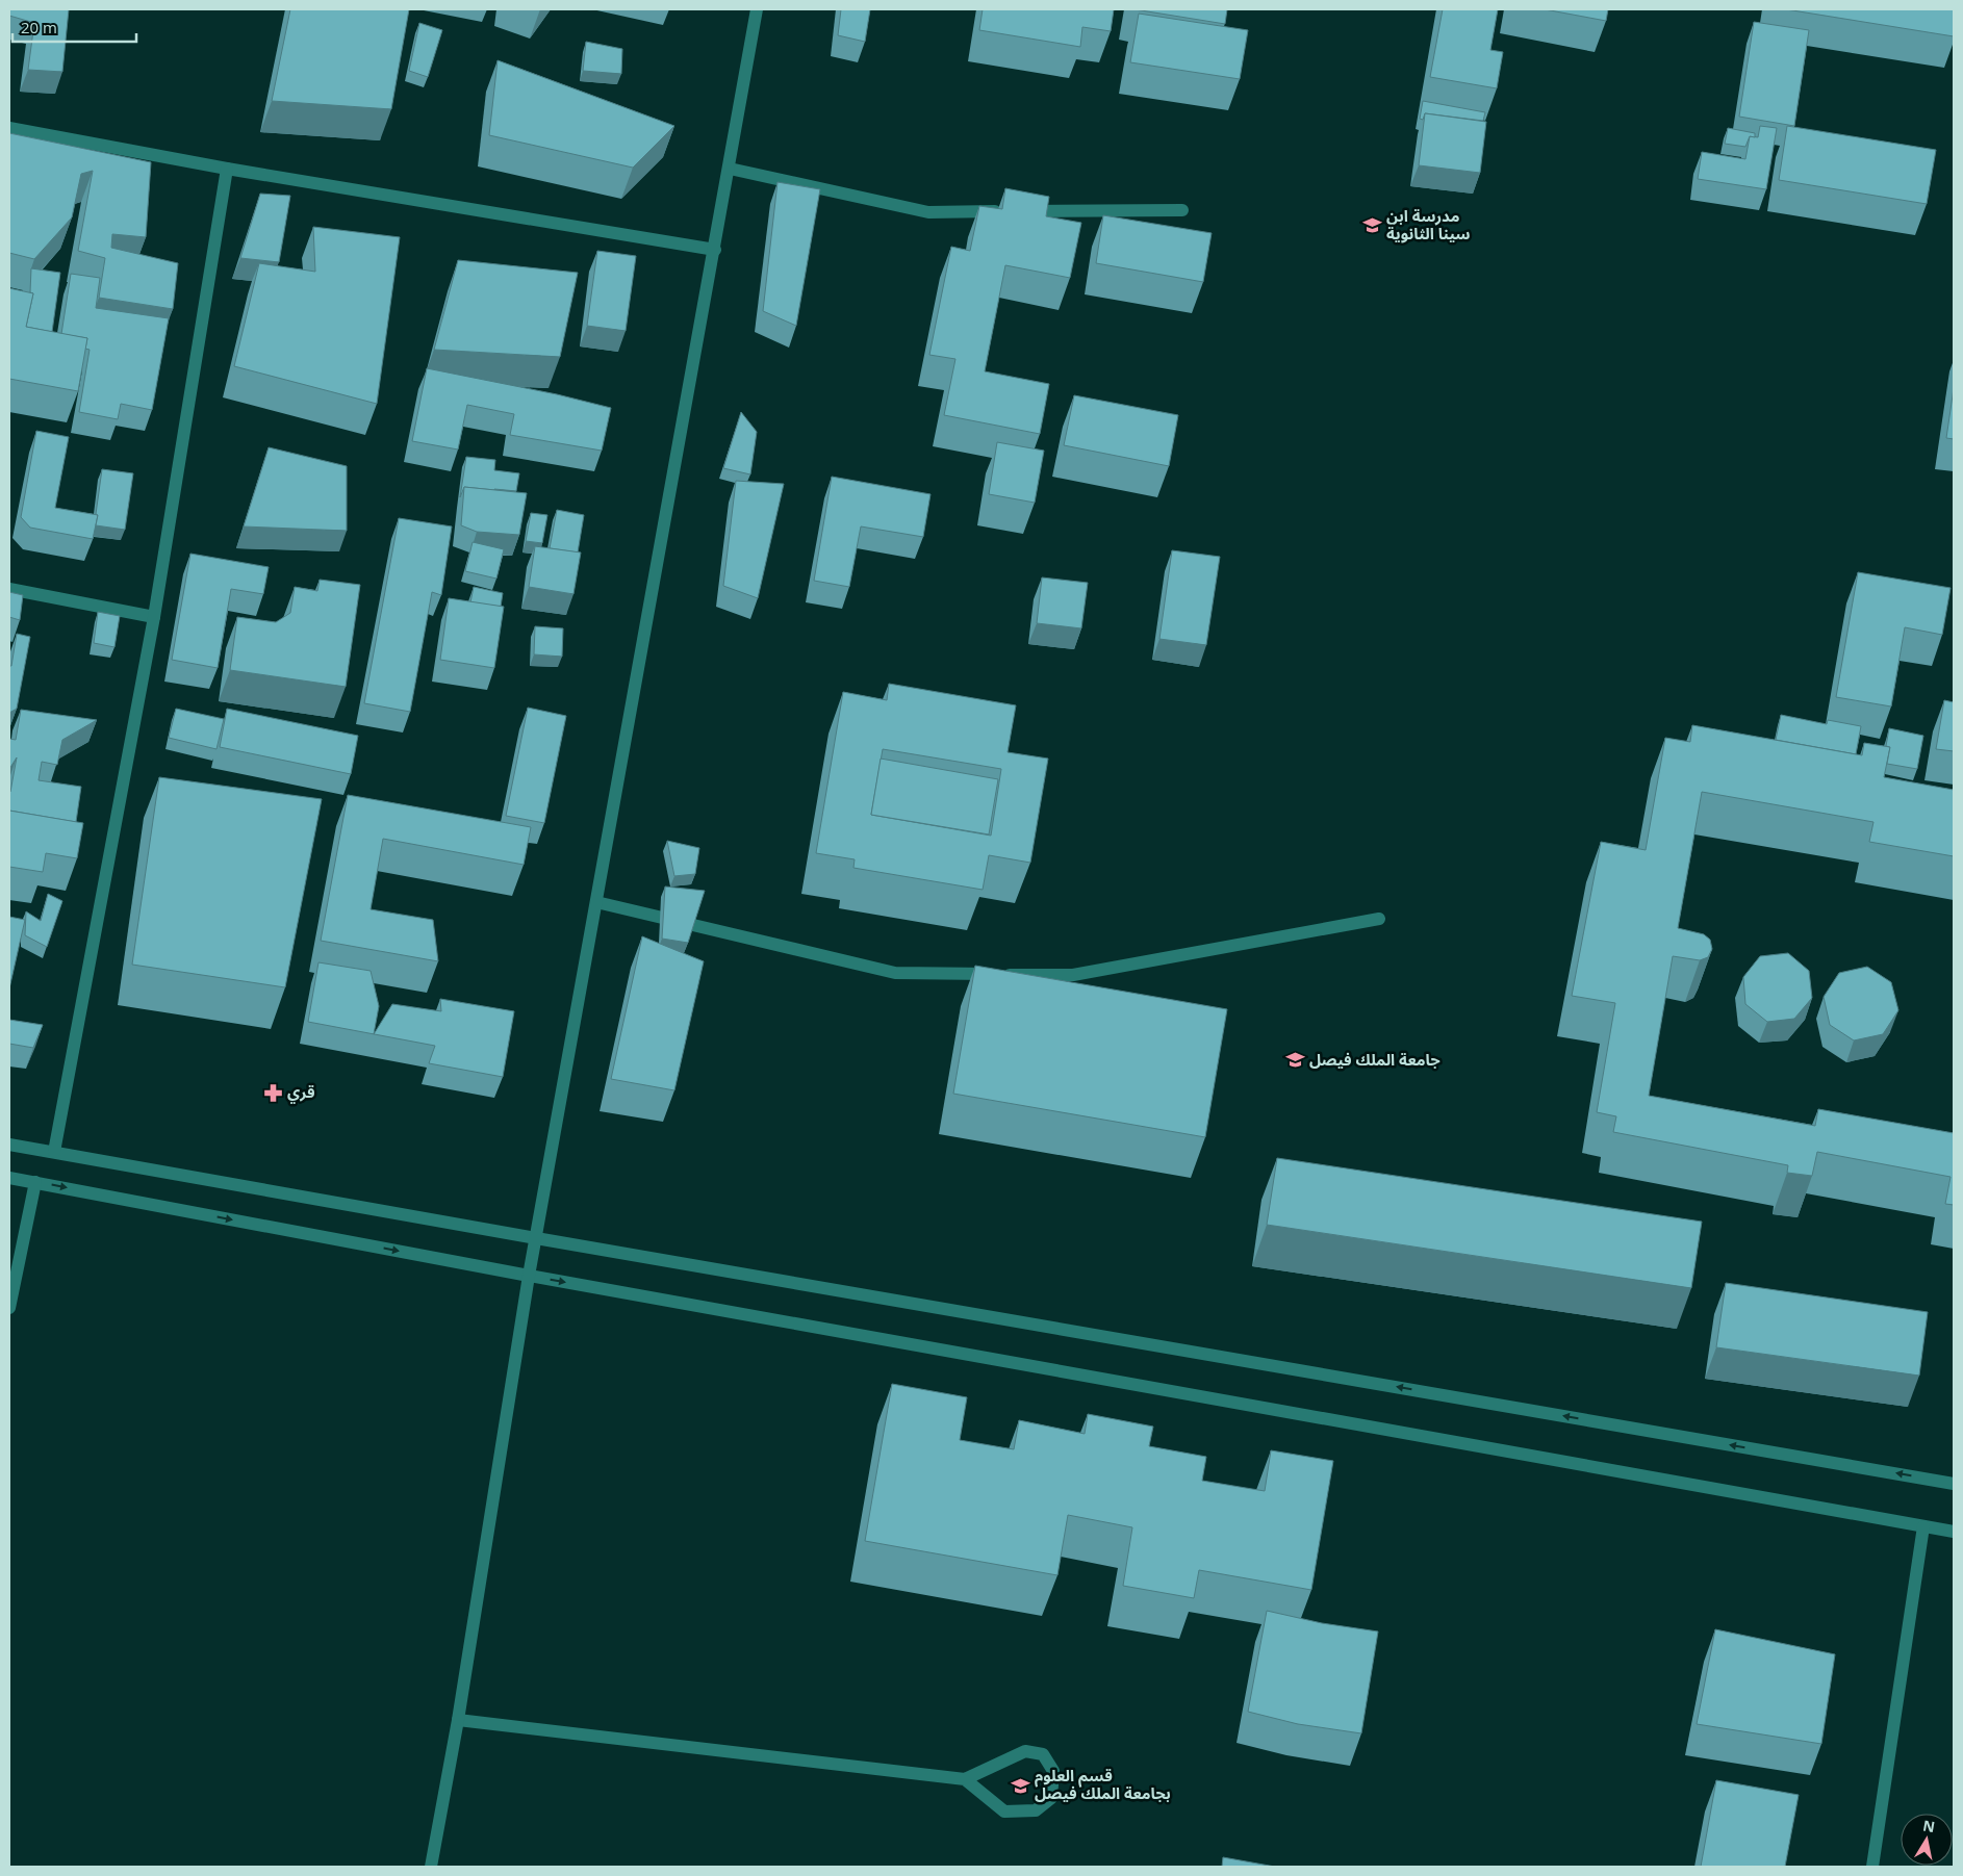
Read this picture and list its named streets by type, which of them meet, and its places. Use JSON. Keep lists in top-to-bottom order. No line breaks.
{"places":{"school or university":["مدرسة ابن سينا الثانوية","جامعة الملك فيصل","قسم العلوم بجامعة الملك فيصل"],"pharmacy":["قري"]},"scale_bar":"20 m","north":"top"}
